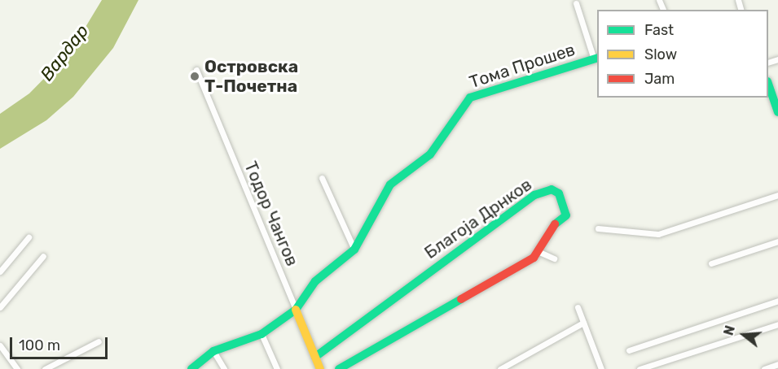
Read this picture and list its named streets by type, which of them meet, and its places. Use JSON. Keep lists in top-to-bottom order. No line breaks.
{"streets":{"street":["Тома Прошев","Тодор Чангов","Благоја Дрнков"]},"crossings":[["Тома Прошев","Тодор Чангов"],["Тодор Чангов","Благоја Дрнков"]],"water":["Вардар"],"places":["Островска Т-Почетна"],"legend":["Fast","Slow","Jam"],"scale_bar":"100 m","north":"left"}
